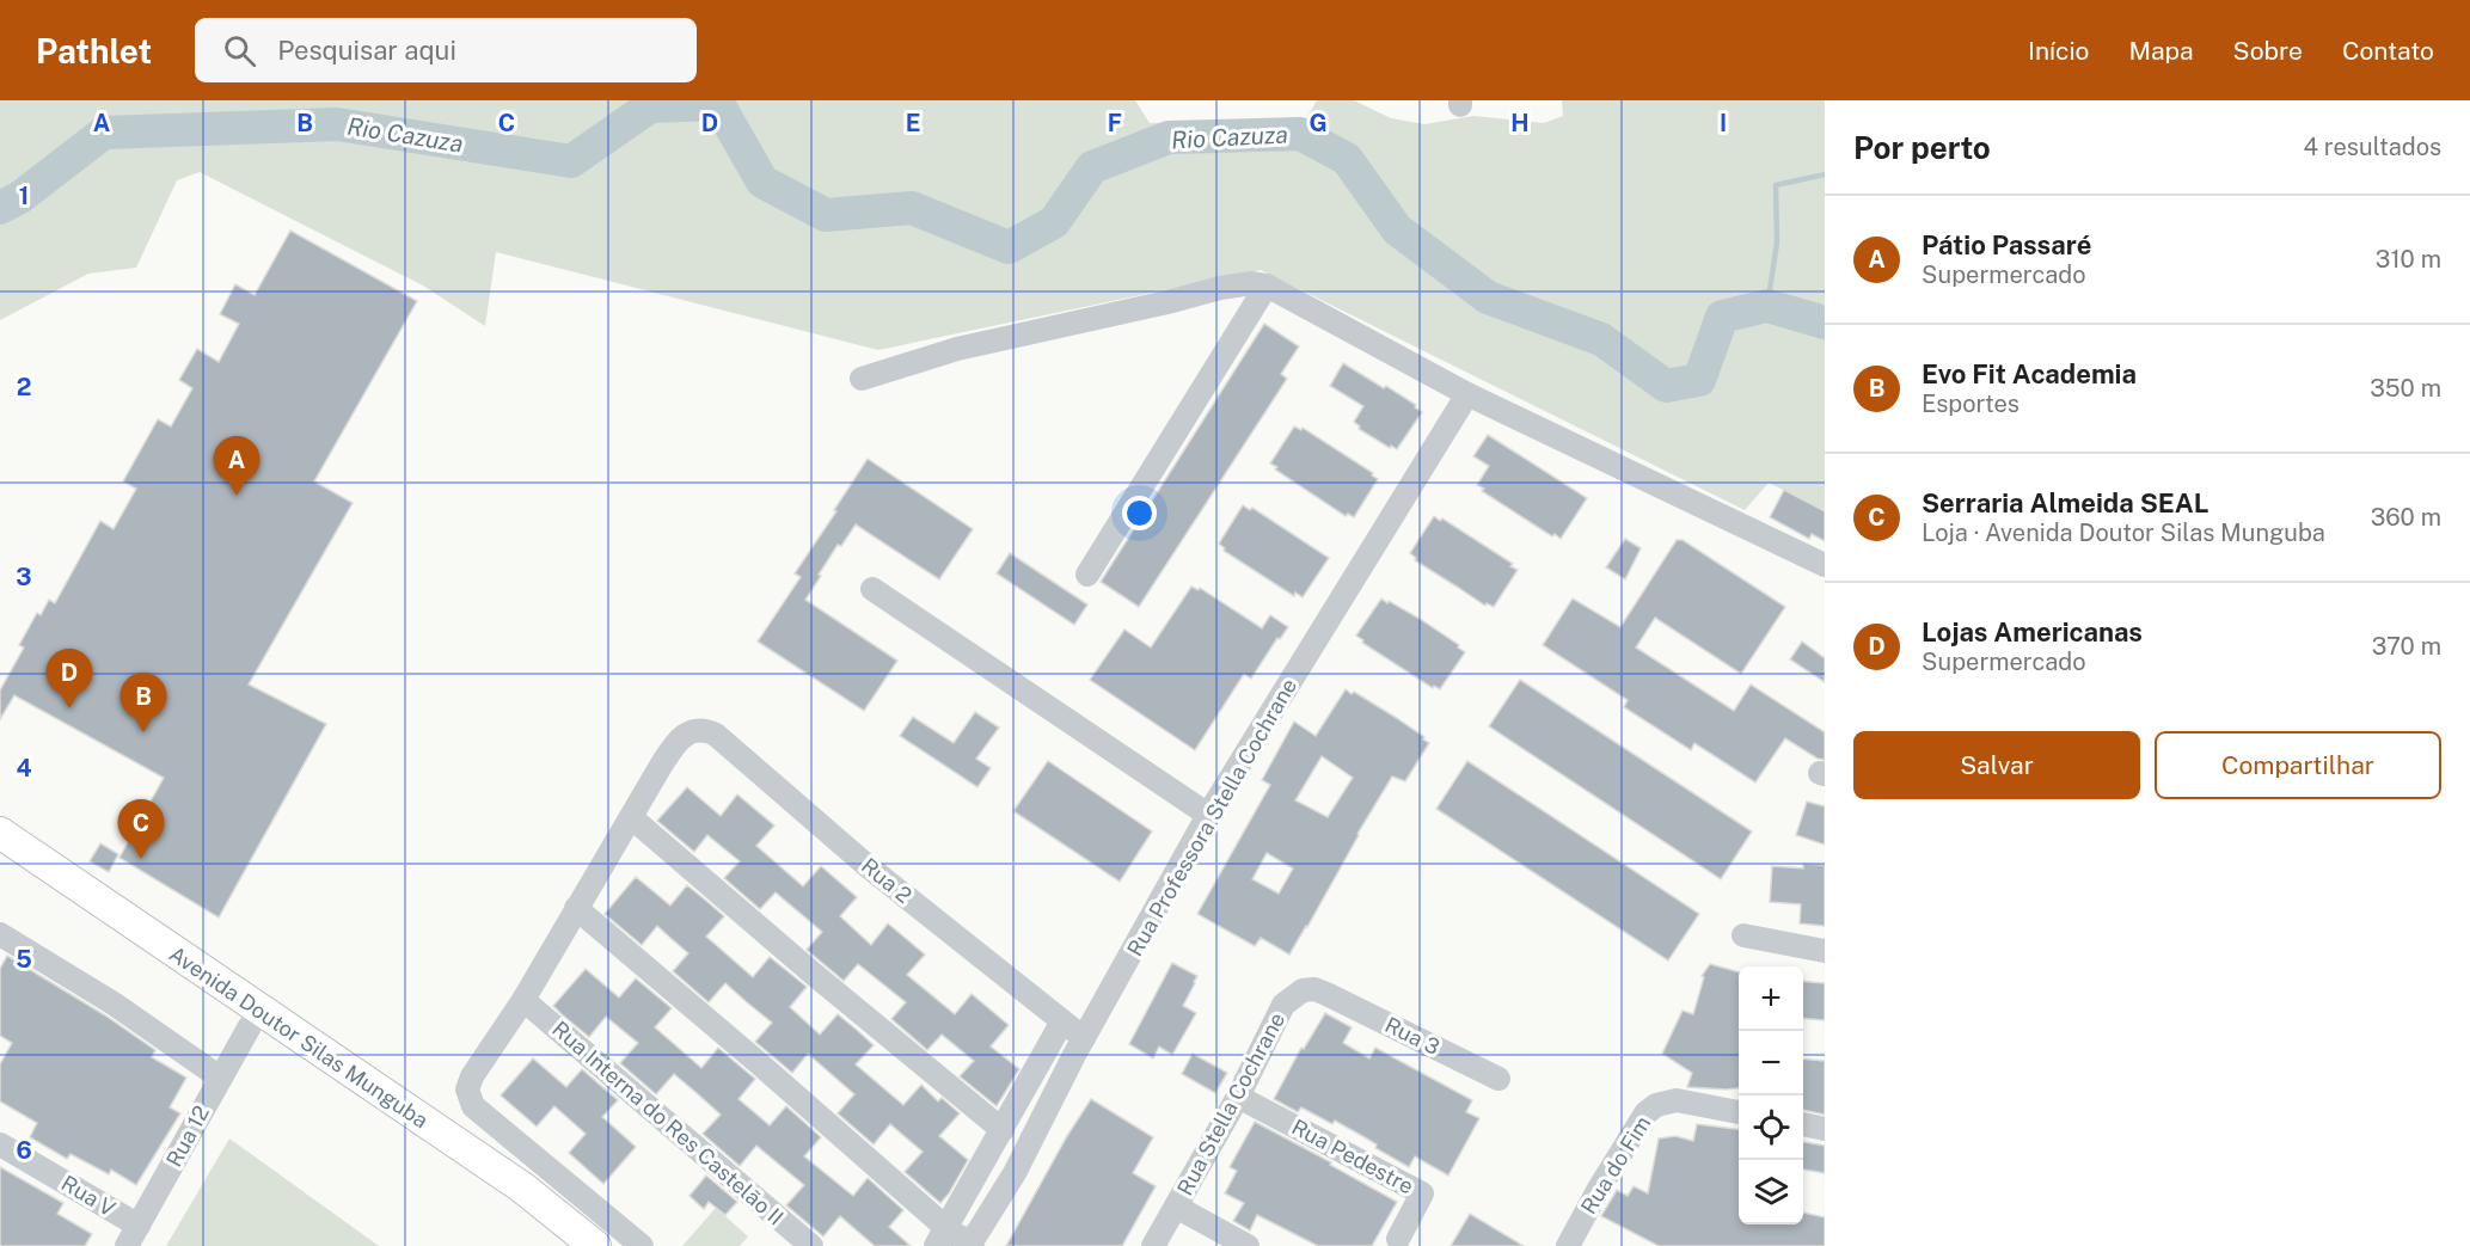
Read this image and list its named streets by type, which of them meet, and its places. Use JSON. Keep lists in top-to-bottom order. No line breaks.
{"streets":{"main road":["Avenida Doutor Silas Munguba"],"street":["Rua Professora Stella Cochrane","Rua 2","Rua 3","Rua Stella Cochrane","Rua Interna do Res Castelão II","Rua 12","Rua Pedestre","Rua do Fim","Rua V"]},"crossings":[["Rua Professora Stella Cochrane","Rua 2"],["Rua 3","Rua Stella Cochrane"],["Avenida Doutor Silas Munguba","Rua 12"],["Rua Stella Cochrane","Rua Pedestre"],["Rua 12","Rua V"]],"water":["Rio Cazuza"],"page":{"header":"Pathlet","search":"Pesquisar aqui","nav":["Início","Mapa","Sobre","Contato"],"heading":["Por perto","4 resultados"],"list":[{"mark":"A","name":"Pátio Passaré","note":"Supermercado","value":"310 m"},{"mark":"B","name":"Evo Fit Academia","note":"Esportes","value":"350 m"},{"mark":"C","name":"Serraria Almeida SEAL","note":"Loja · Avenida Doutor Silas Munguba","value":"360 m"},{"mark":"D","name":"Lojas Americanas","note":"Supermercado","value":"370 m"}],"pins":["A","D","B","C"],"buttons":["Salvar","Compartilhar"],"map_buttons":["+","−"]},"grid":{"columns":["A","B","C","D","E","F","G","H","I"],"rows":["1","2","3","4","5","6"]}}
